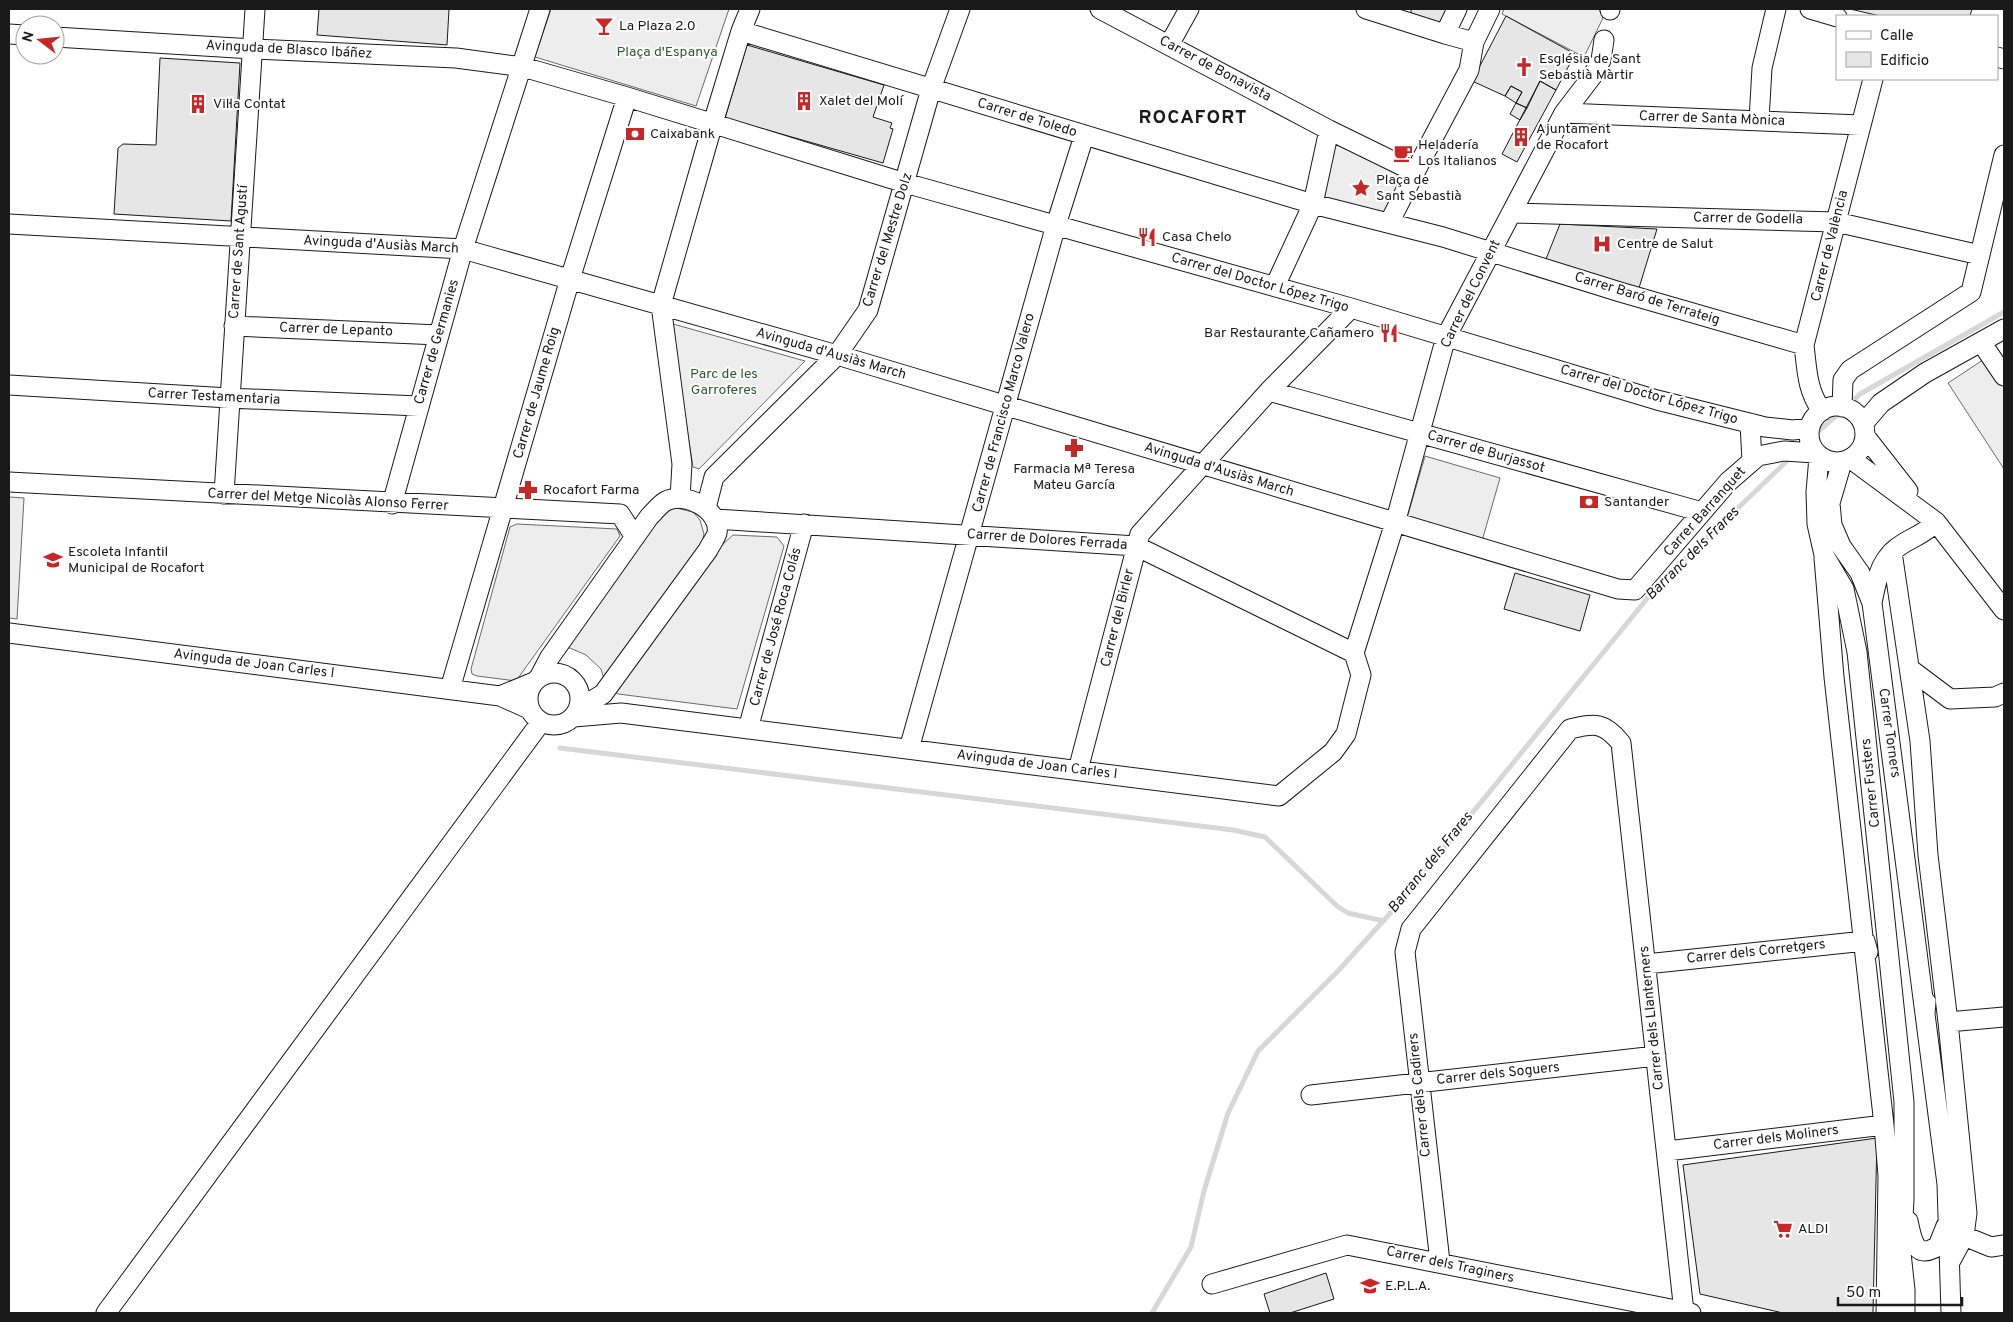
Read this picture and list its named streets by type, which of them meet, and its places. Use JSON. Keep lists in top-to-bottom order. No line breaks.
{"streets":{"street":["Avinguda de Blasco Ibáñez","Carrer de Bonavista","Carrer de Toledo","Carrer de Santa Mònica","Carrer de Godella","Carrer del Mestre Dolz","Avinguda d'Ausiàs March","Carrer de València","Carrer de Sant Agustí","Carrer del Doctor López Trigo","Carrer del Convent","Carrer Baró de Terrateig","Carrer de Lepanto","Carrer de Germanies","Carrer de Jaume Roig","Carrer Testamentaria","Carrer de Francisco Marco Valero","Carrer de Burjassot","Carrer del Metge Nicolàs Alonso Ferrer","Carrer Barranquet","Carrer de Dolores Ferrada","Carrer del Birler","Carrer de José Roca Colás","Avinguda de Joan Carles I","Carrer Torners","Carrer Fusters","Carrer dels Corretgers","Carrer dels Llanterners","Carrer dels Soguers","Carrer dels Cadirers","Carrer dels Moliners","Carrer dels Traginers"]},"crossings":[["Avinguda de Blasco Ibáñez","Carrer de Sant Agustí"],["Avinguda de Blasco Ibáñez","Carrer de Germanies"],["Carrer de Toledo","Carrer del Mestre Dolz"],["Carrer de Toledo","Carrer de Francisco Marco Valero"],["Carrer de Santa Mònica","Carrer de València"],["Carrer de Santa Mònica","Carrer del Convent"],["Carrer de Godella","Carrer de València"],["Carrer de Godella","Carrer del Convent"],["Carrer del Mestre Dolz","Avinguda d'Ausiàs March"],["Carrer del Mestre Dolz","Carrer del Doctor López Trigo"],["Carrer del Mestre Dolz","Carrer de Dolores Ferrada"],["Carrer del Mestre Dolz","Avinguda de Joan Carles I"],["Avinguda d'Ausiàs March","Carrer de Sant Agustí"],["Avinguda d'Ausiàs March","Carrer del Convent"],["Avinguda d'Ausiàs March","Carrer de Germanies"],["Avinguda d'Ausiàs March","Carrer de Jaume Roig"],["Avinguda d'Ausiàs March","Carrer de Francisco Marco Valero"],["Avinguda d'Ausiàs March","Carrer Barranquet"],["Avinguda d'Ausiàs March","Carrer del Birler"],["Carrer de València","Carrer del Doctor López Trigo"],["Carrer de València","Carrer Baró de Terrateig"],["Carrer de València","Carrer Barranquet"],["Carrer de València","Carrer Torners"],["Carrer de València","Carrer Fusters"],["Carrer de Sant Agustí","Carrer de Lepanto"],["Carrer de Sant Agustí","Carrer Testamentaria"],["Carrer de Sant Agustí","Carrer del Metge Nicolàs Alonso Ferrer"],["Carrer del Doctor López Trigo","Carrer del Convent"],["Carrer del Doctor López Trigo","Carrer de Francisco Marco Valero"],["Carrer del Doctor López Trigo","Carrer Barranquet"],["Carrer del Doctor López Trigo","Carrer del Birler"],["Carrer del Doctor López Trigo","Carrer Torners"],["Carrer del Doctor López Trigo","Carrer Fusters"],["Carrer del Convent","Carrer Baró de Terrateig"],["Carrer del Convent","Carrer de Burjassot"],["Carrer del Convent","Carrer de Dolores Ferrada"],["Carrer del Convent","Avinguda de Joan Carles I"],["Carrer de Lepanto","Carrer de Germanies"],["Carrer de Germanies","Carrer Testamentaria"],["Carrer de Germanies","Carrer del Metge Nicolàs Alonso Ferrer"],["Carrer de Jaume Roig","Carrer del Metge Nicolàs Alonso Ferrer"],["Carrer de Jaume Roig","Avinguda de Joan Carles I"],["Carrer de Francisco Marco Valero","Carrer de Dolores Ferrada"],["Carrer de Francisco Marco Valero","Avinguda de Joan Carles I"],["Carrer de Burjassot","Carrer Barranquet"],["Carrer de Burjassot","Carrer del Birler"],["Carrer Barranquet","Carrer Torners"],["Carrer Barranquet","Carrer Fusters"],["Carrer de Dolores Ferrada","Carrer del Birler"],["Carrer de Dolores Ferrada","Carrer de José Roca Colás"],["Carrer de Dolores Ferrada","Avinguda de Joan Carles I"],["Carrer del Birler","Avinguda de Joan Carles I"],["Carrer de José Roca Colás","Avinguda de Joan Carles I"],["Carrer Torners","Carrer Fusters"],["Carrer Fusters","Carrer dels Corretgers"],["Carrer Fusters","Carrer dels Moliners"],["Carrer dels Corretgers","Carrer dels Llanterners"],["Carrer dels Llanterners","Carrer dels Soguers"],["Carrer dels Llanterners","Carrer dels Cadirers"],["Carrer dels Llanterners","Carrer dels Moliners"],["Carrer dels Llanterners","Carrer dels Traginers"],["Carrer dels Soguers","Carrer dels Cadirers"],["Carrer dels Cadirers","Carrer dels Traginers"]],"districts":["ROCAFORT"],"water":["Barranc dels Frares"],"parks":["Plaça d'Espanya","Parc de les Garroferes"],"places":{"bar":["La Plaza 2.0"],"church":["Església de Sant Sebastià Màrtir"],"building":["Xalet del Molí","Vil·la Contat","Ajuntament de Rocafort"],"bank":["Caixabank","Santander"],"cafe":["Heladería Los Italianos"],"place":["Plaça de Sant Sebastià"],"restaurant":["Casa Chelo","Bar Restaurante Cañamero"],"hospital":["Centre de Salut"],"pharmacy":["Farmacia Mª Teresa Mateu García","Rocafort Farma"],"school or university":["Escoleta Infantil Municipal de Rocafort","E.P.L.A."],"supermarket":["ALDI"]},"legend":["Calle","Edificio"],"scale_bar":"50 m","north":"left"}
